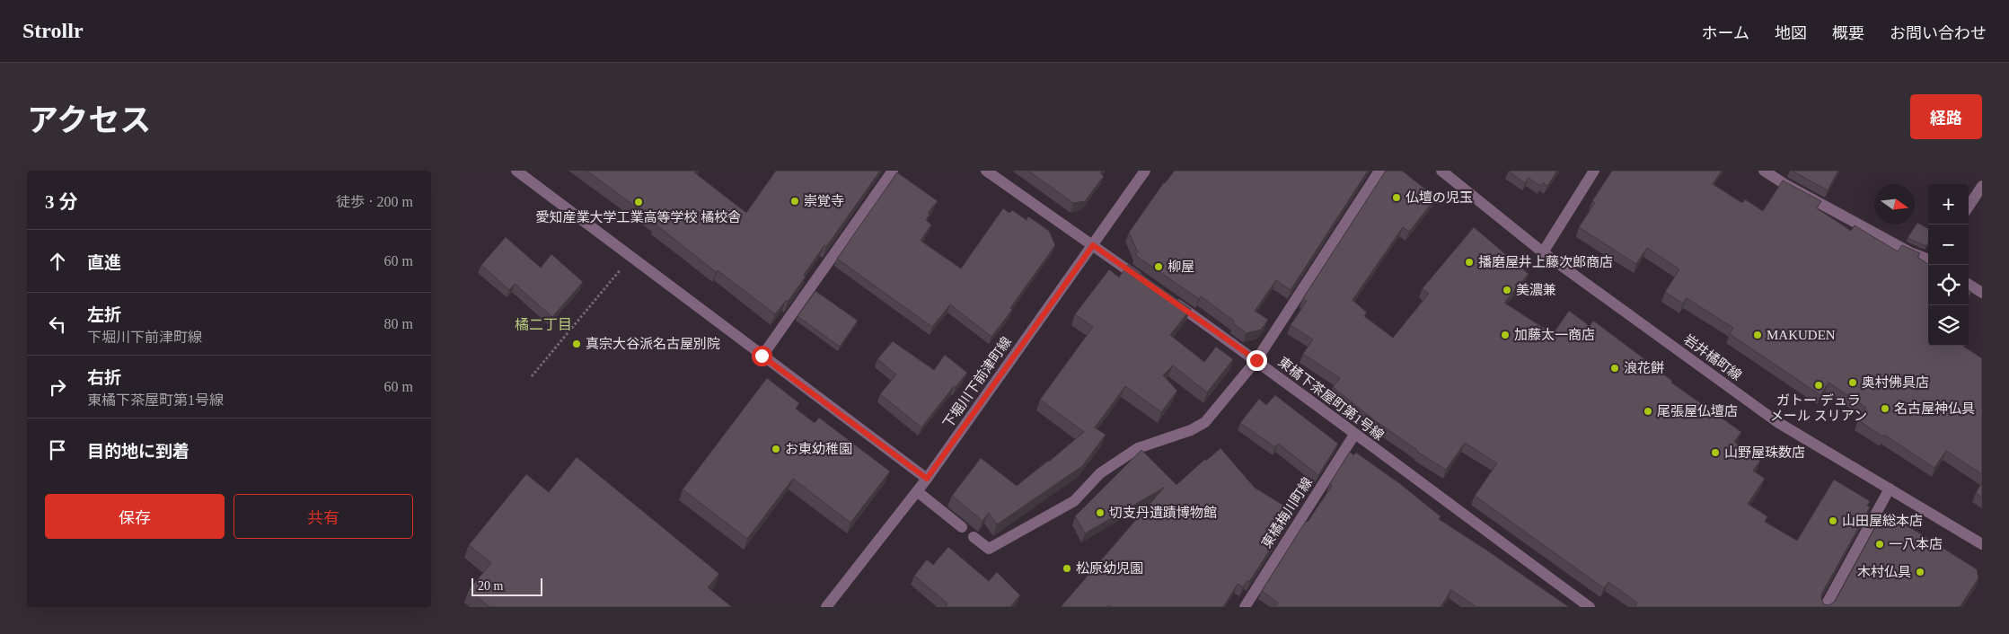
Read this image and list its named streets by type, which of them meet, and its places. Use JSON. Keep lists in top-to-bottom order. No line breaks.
{"streets":{"street":["岩井橘町線","下堀川下前津町線","東橘下茶屋町第1号線","東橘梅川町線"]},"crossings":[["東橘下茶屋町第1号線","東橘梅川町線"]],"districts":["橘二丁目"],"places":["仏壇の児玉","崇覚寺","愛知産業大学工業高等学校 橘校舎","播磨屋井上藤次郎商店","柳屋","美濃兼","加藤太一商店","MAKUDEN","真宗大谷派名古屋別院","浪花餅","奥村佛具店","ガトー デュラ メール スリアン","名古屋神仏具","尾張屋仏壇店","お東幼稚園","山野屋珠数店","切支丹遺蹟博物館","山田屋総本店","一八本店","松原幼児園","木村仏具"],"scale_bar":"20 m","north":"right","page":{"header":"Strollr","nav":["ホーム","地図","概要","お問い合わせ"],"title":"アクセス","buttons":["経路",["保存","共有"]],"heading":["3 分","徒歩 · 200 m"],"map_buttons":["+","−"],"list":[["直進","60 m"],["左折","下堀川下前津町線","80 m"],["右折","東橘下茶屋町第1号線","60 m"],"目的地に到着"],"scale":"20 m"}}
